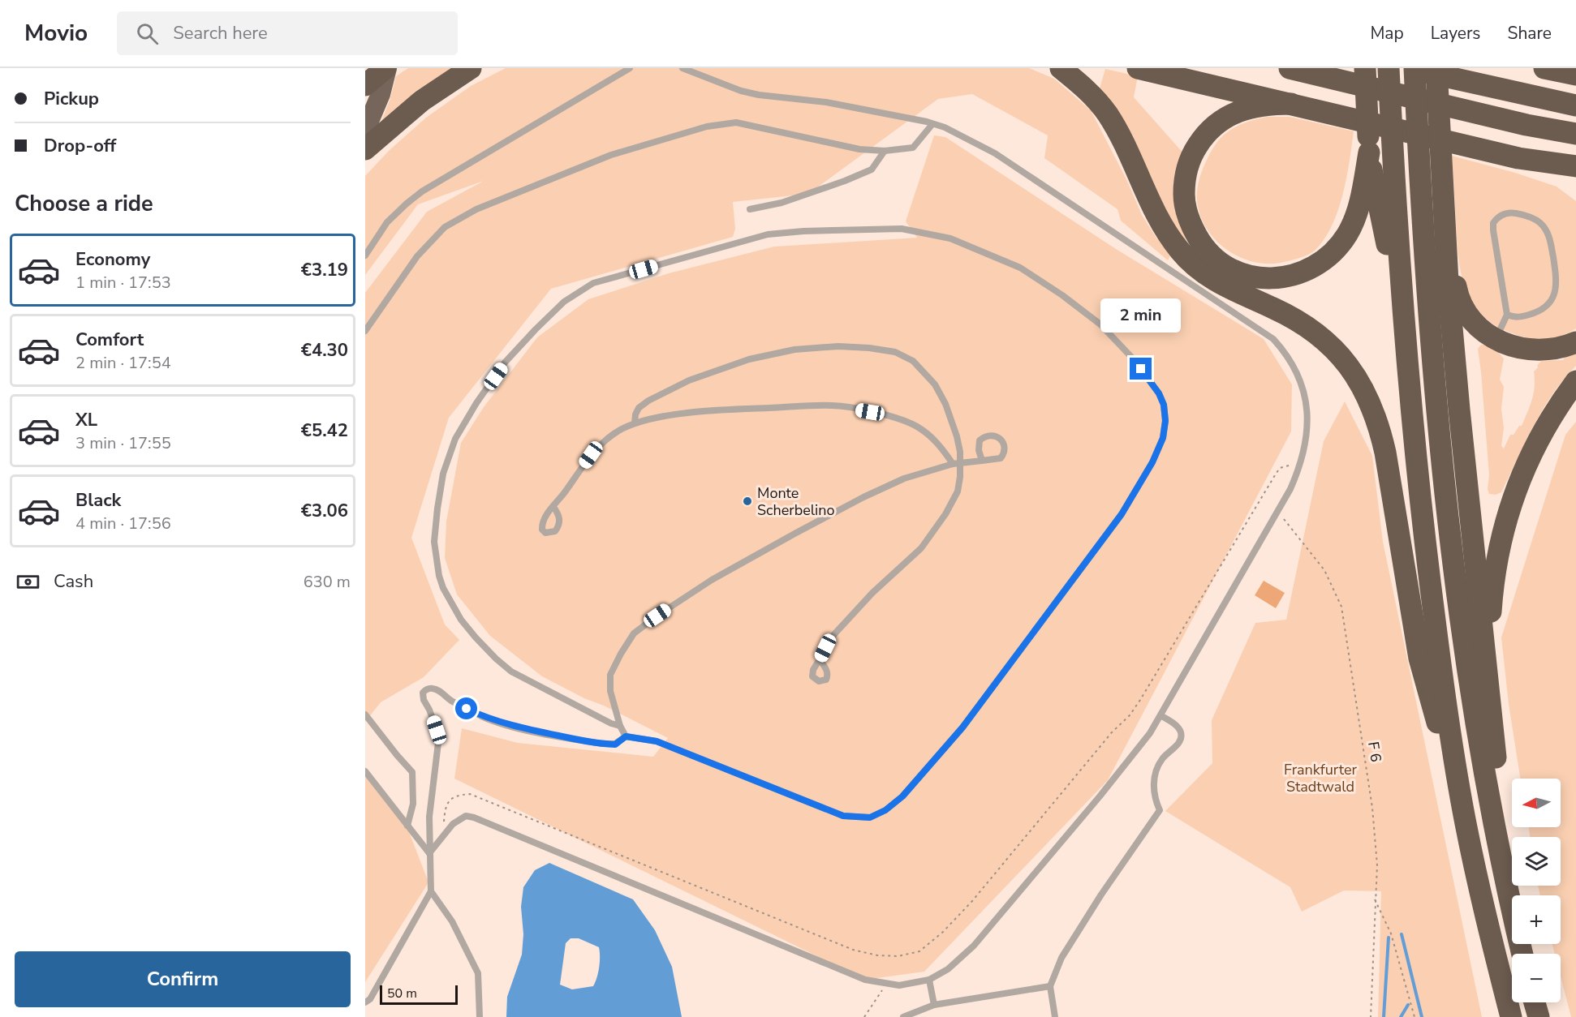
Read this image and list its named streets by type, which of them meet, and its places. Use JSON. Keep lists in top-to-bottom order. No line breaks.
{"streets":{"path":["F 6"]},"parks":["Frankfurter Stadtwald"],"places":["Monte Scherbelino"],"scale_bar":"50 m","north":"left","page":{"header":"Movio","search":"Search here","nav":["Map","Layers","Share"],"banner":["Pickup","Drop-off"],"heading":"Choose a ride","list":[{"name":"Economy","note":"1 min · 17:53","value":"€3.19"},{"name":"Comfort","note":"2 min · 17:54","value":"€4.30"},{"name":"XL","note":"3 min · 17:55","value":"€5.42"},{"name":"Black","note":"4 min · 17:56","value":"€3.06"}],"bubble":"2 min","pay":["Cash","630 m"],"map_buttons":["+","−"],"buttons":"Confirm","scale":"50 m"}}
